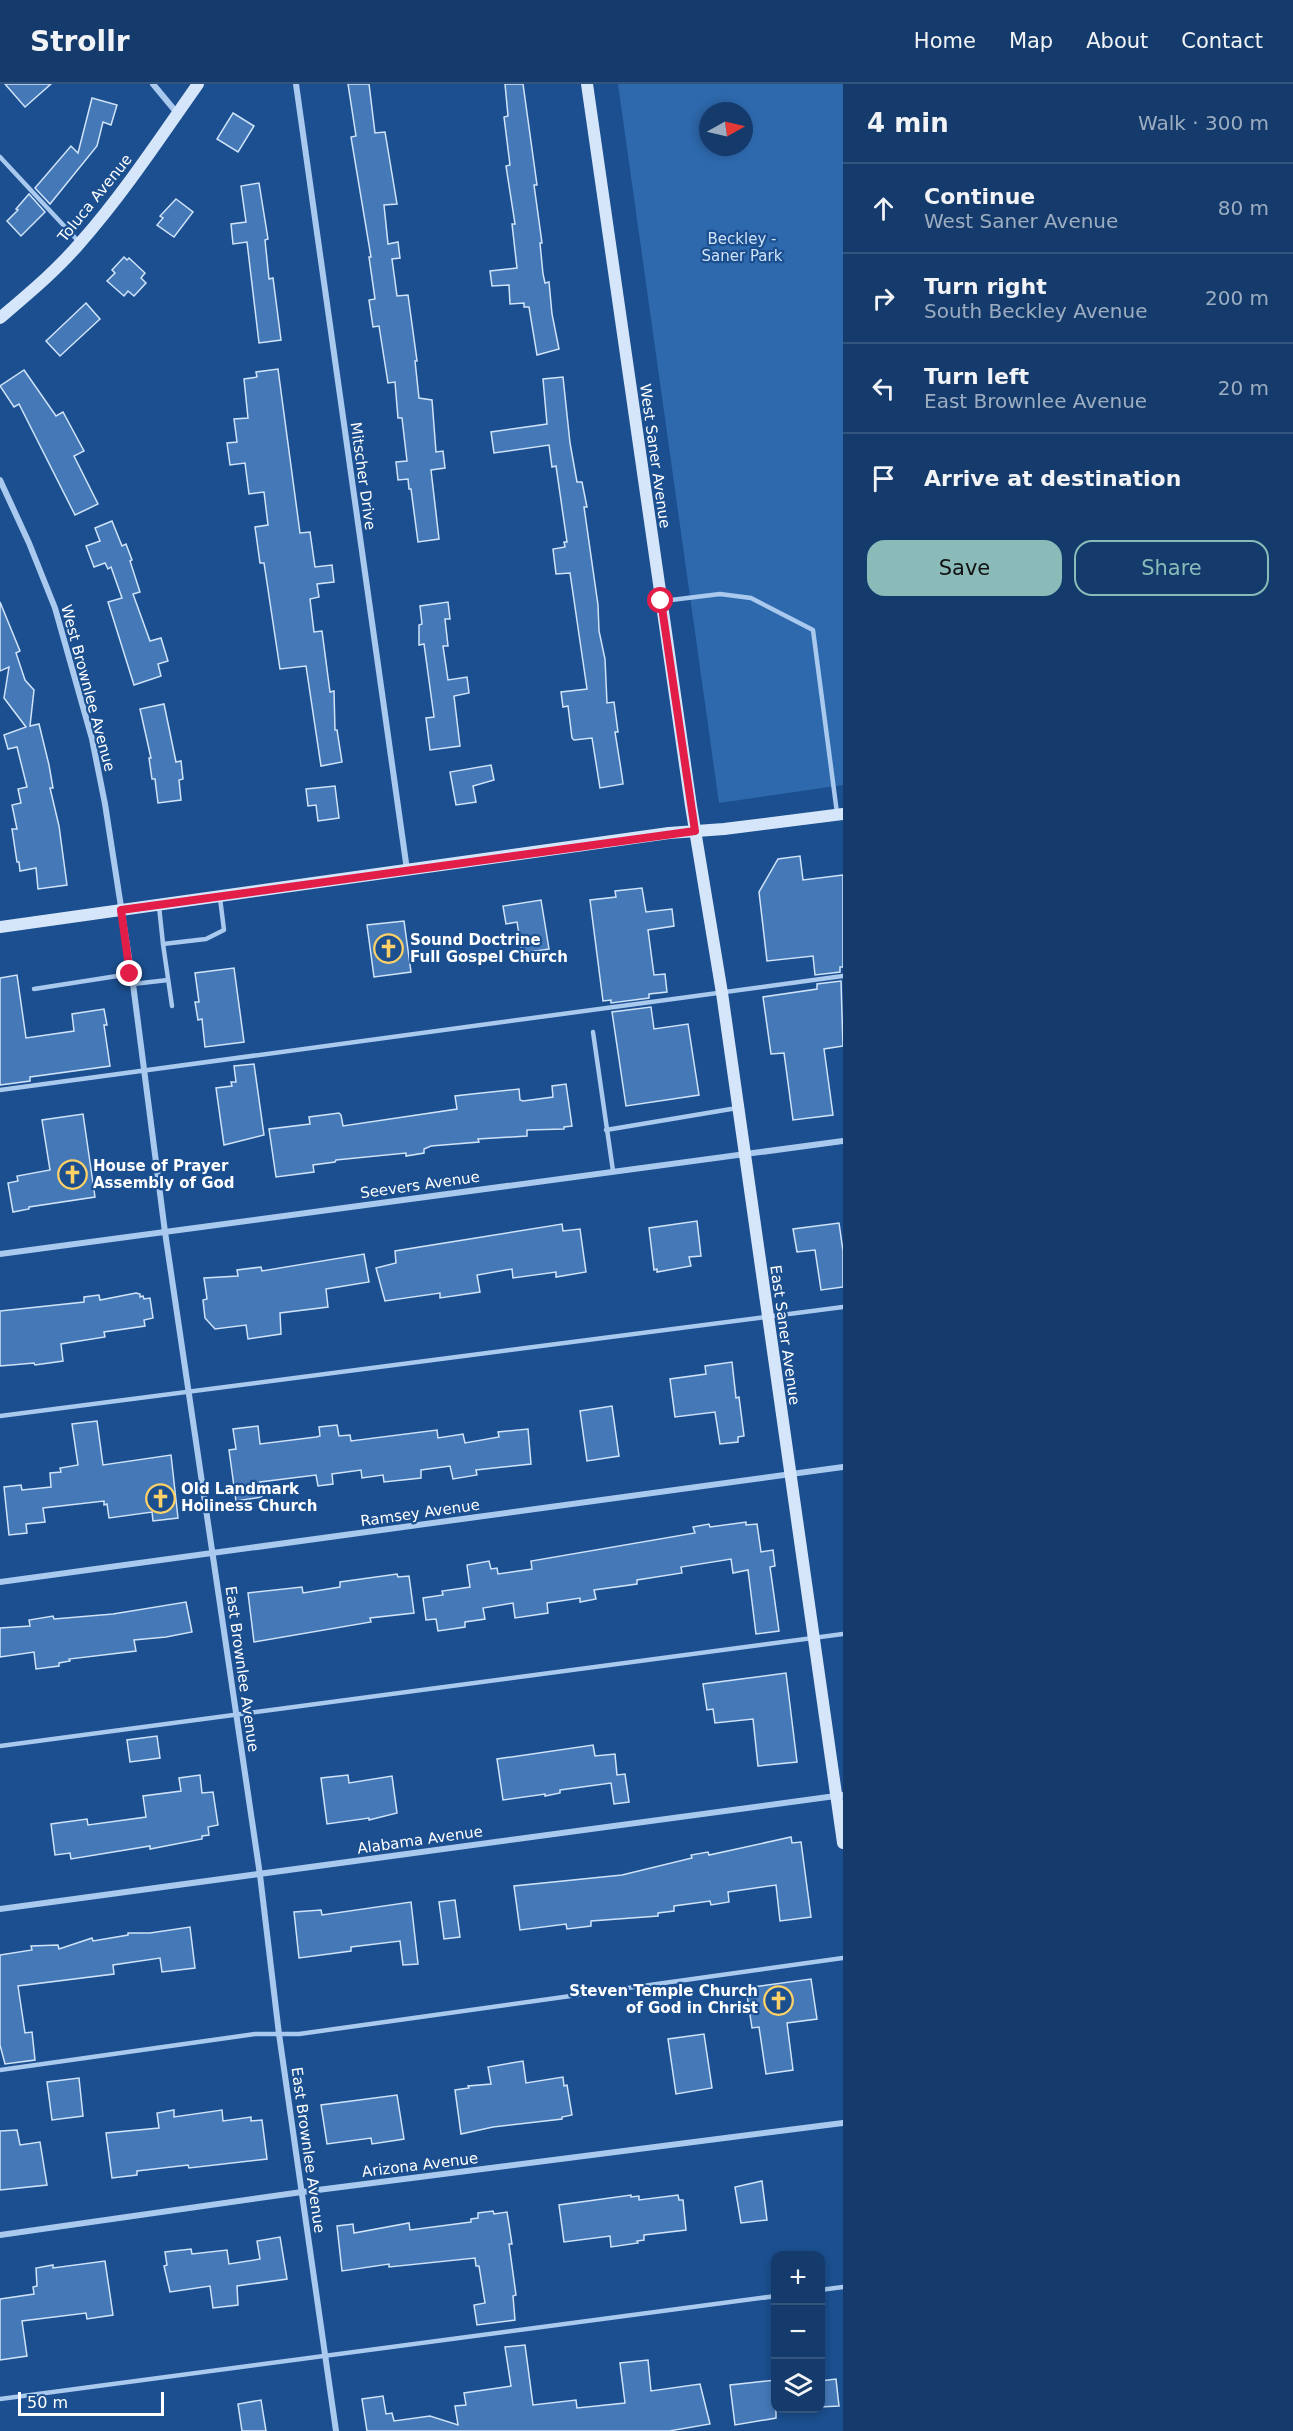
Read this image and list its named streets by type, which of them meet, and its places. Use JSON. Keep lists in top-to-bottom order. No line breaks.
{"streets":{"street":["Toluca Avenue","West Saner Avenue","Mitscher Drive","West Brownlee Avenue","Seevers Avenue","East Saner Avenue","Ramsey Avenue","East Brownlee Avenue","Alabama Avenue","Arizona Avenue"]},"crossings":[["West Saner Avenue","East Saner Avenue"],["West Brownlee Avenue","East Brownlee Avenue"],["Seevers Avenue","East Saner Avenue"],["Seevers Avenue","East Brownlee Avenue"],["East Saner Avenue","Ramsey Avenue"],["East Saner Avenue","Alabama Avenue"],["Ramsey Avenue","East Brownlee Avenue"],["East Brownlee Avenue","Alabama Avenue"],["East Brownlee Avenue","Arizona Avenue"]],"parks":["Beckley - Saner Park"],"places":{"church":["Sound Doctrine Full Gospel Church","House of Prayer Assembly of God","Old Landmark Holiness Church","Steven Temple Church of God in Christ"]},"scale_bar":"50 m","north":"right","page":{"header":"Strollr","nav":["Home","Map","About","Contact"],"heading":["4 min","Walk · 300 m"],"list":[["Continue","West Saner Avenue","80 m"],["Turn right","South Beckley Avenue","200 m"],["Turn left","East Brownlee Avenue","20 m"],"Arrive at destination"],"buttons":["Save","Share"],"map_buttons":["+","−"],"scale":"50 m"}}
